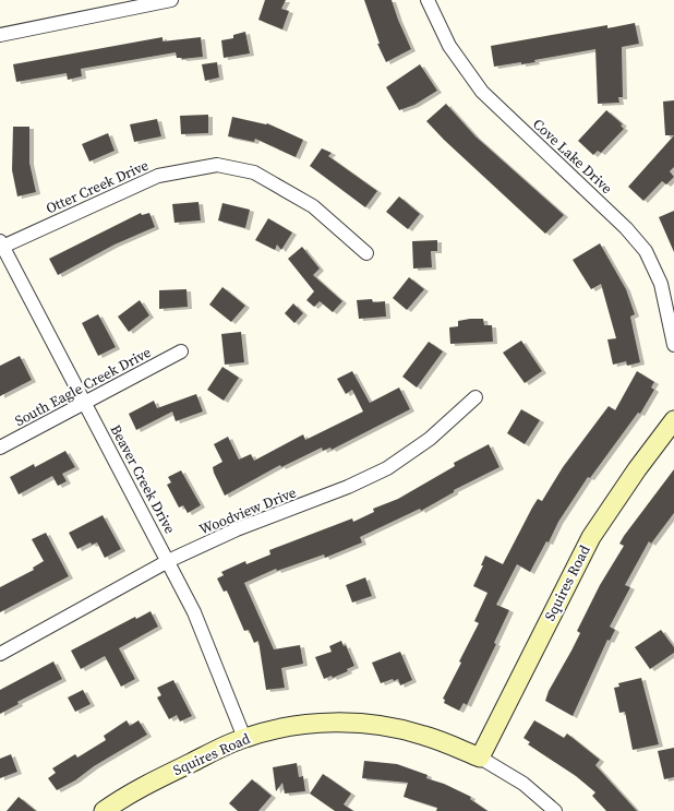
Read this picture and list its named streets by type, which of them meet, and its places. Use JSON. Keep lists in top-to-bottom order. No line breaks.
{"streets":{"street":["Cove Lake Drive","Otter Creek Drive","South Eagle Creek Drive","Beaver Creek Drive","Woodview Drive","Squires Road"]},"crossings":[["Otter Creek Drive","Beaver Creek Drive"],["South Eagle Creek Drive","Beaver Creek Drive"],["Beaver Creek Drive","Woodview Drive"],["Beaver Creek Drive","Squires Road"]]}
